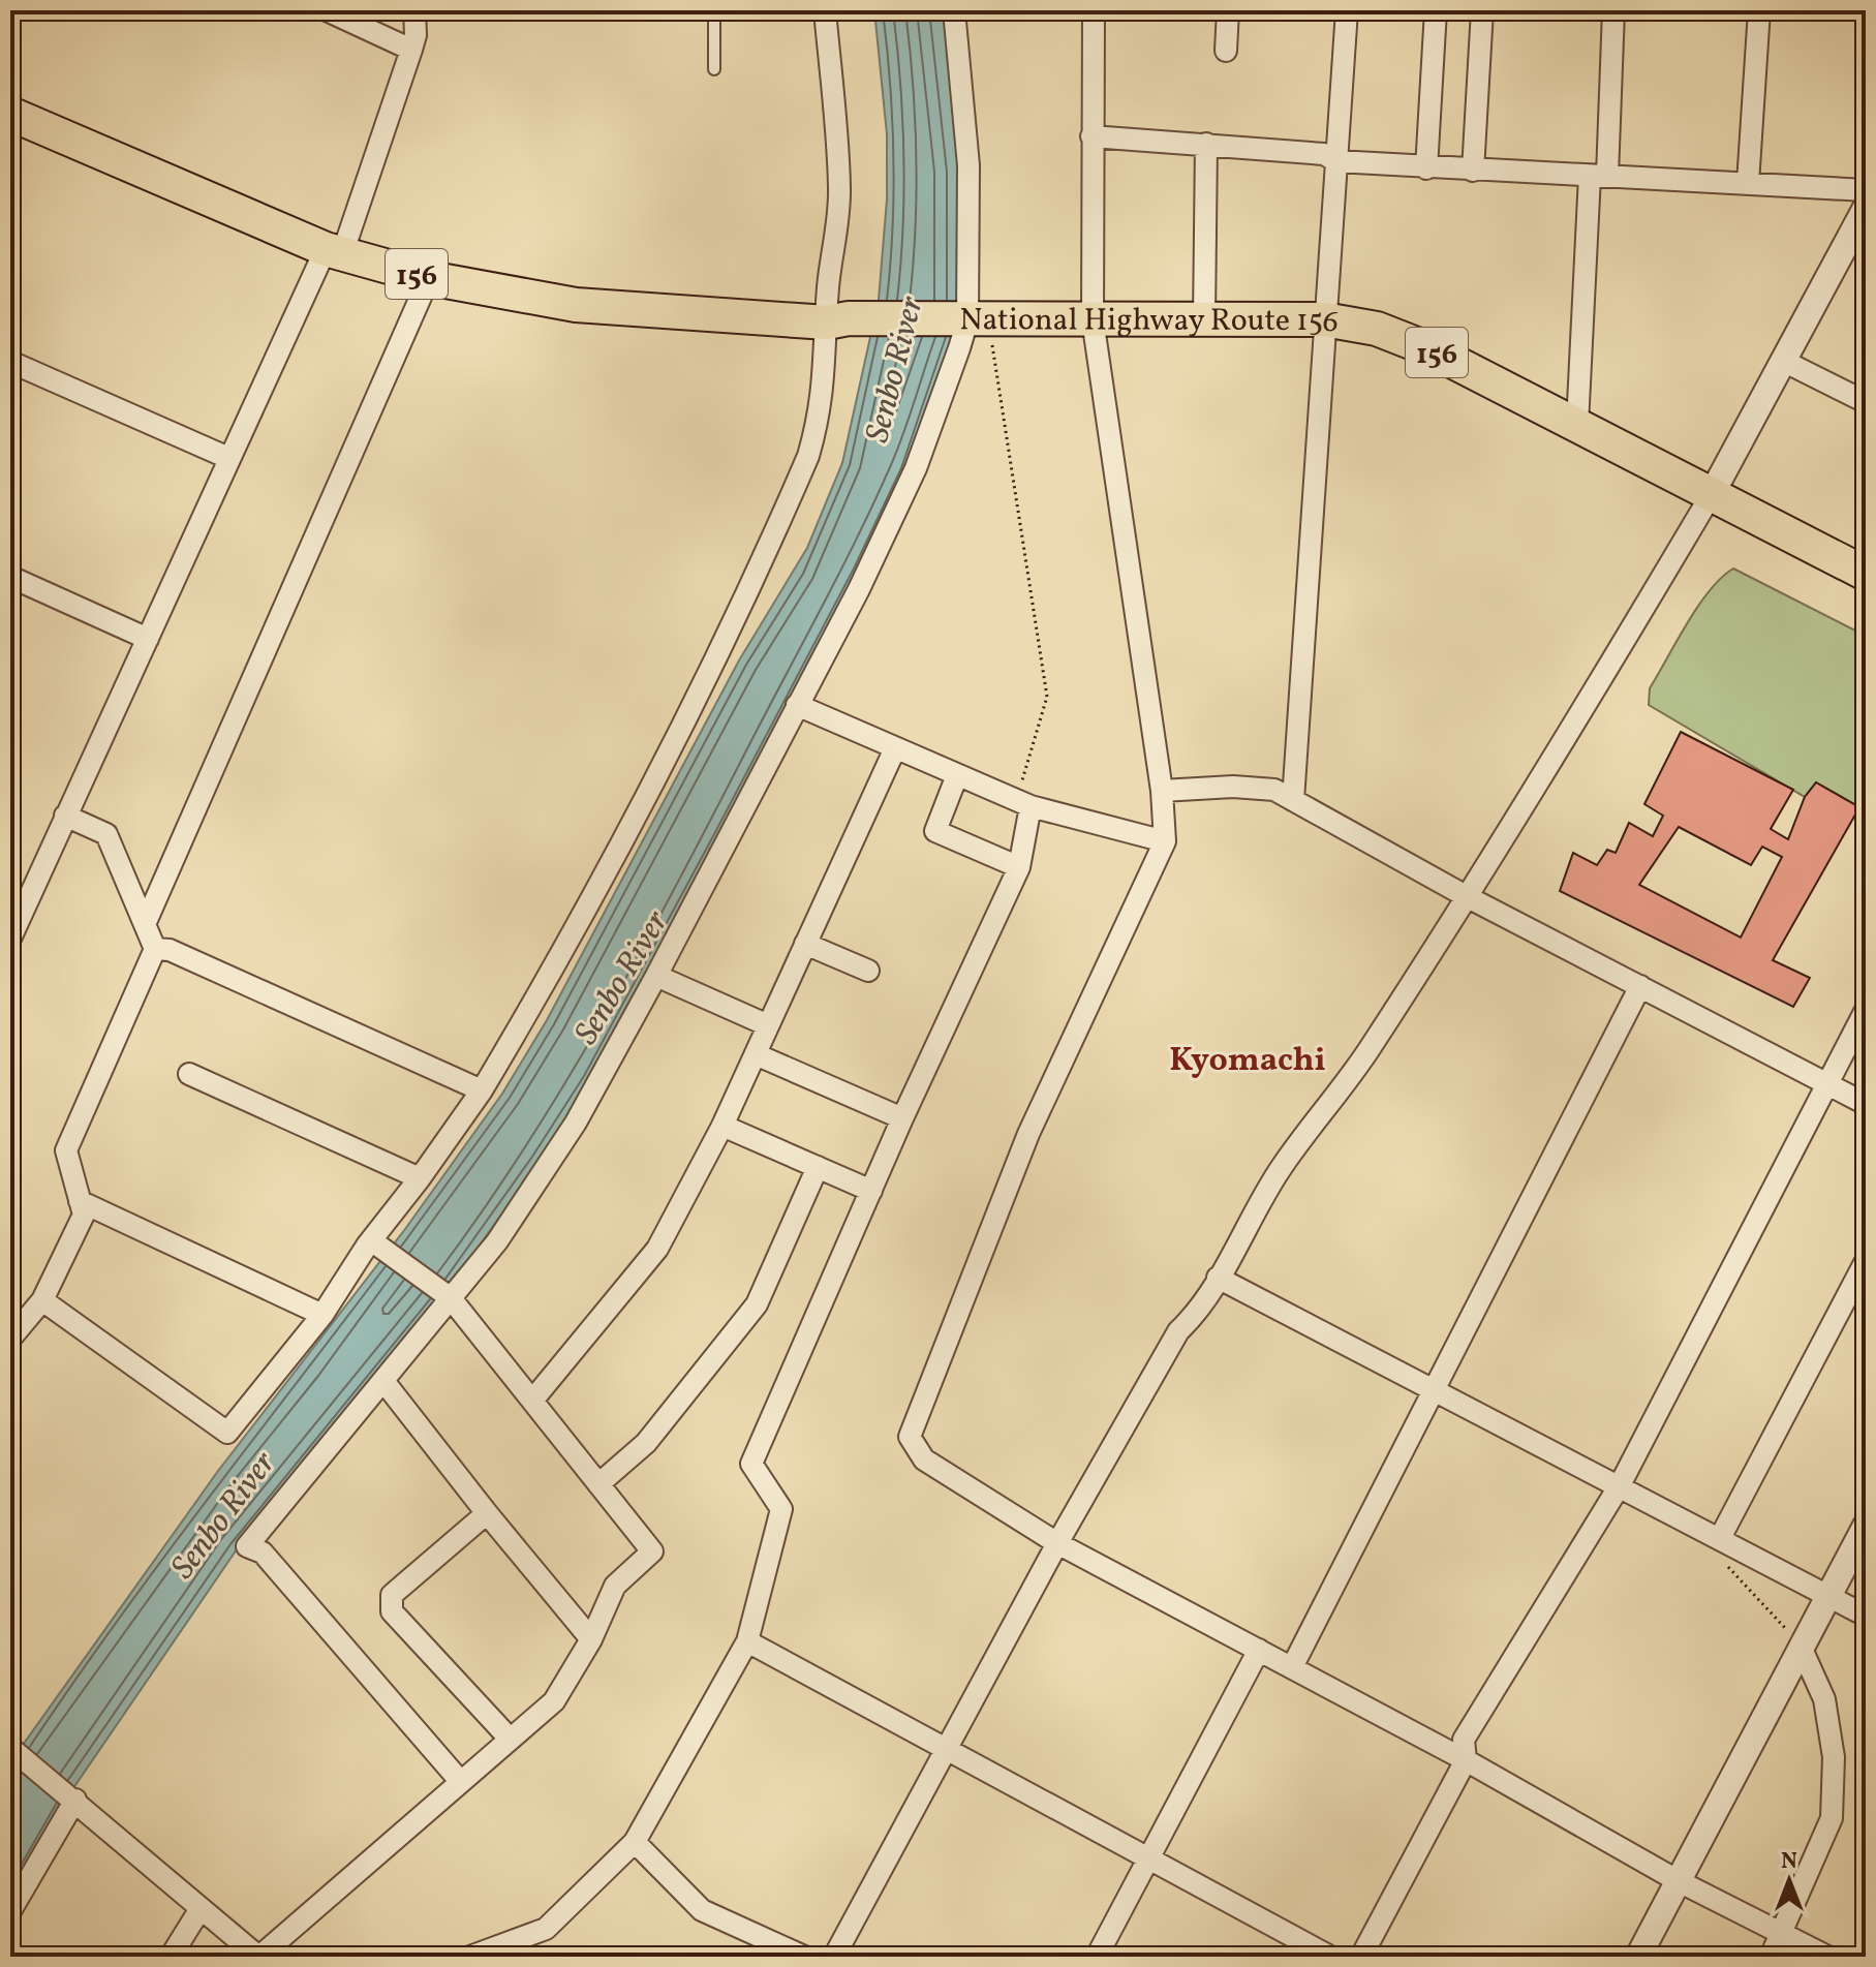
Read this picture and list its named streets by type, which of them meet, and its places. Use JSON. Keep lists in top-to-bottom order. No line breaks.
{"streets":{"highway":["156","National Highway Route 156"]},"districts":["Kyomachi"],"water":["Senbo River"],"north":"top"}
